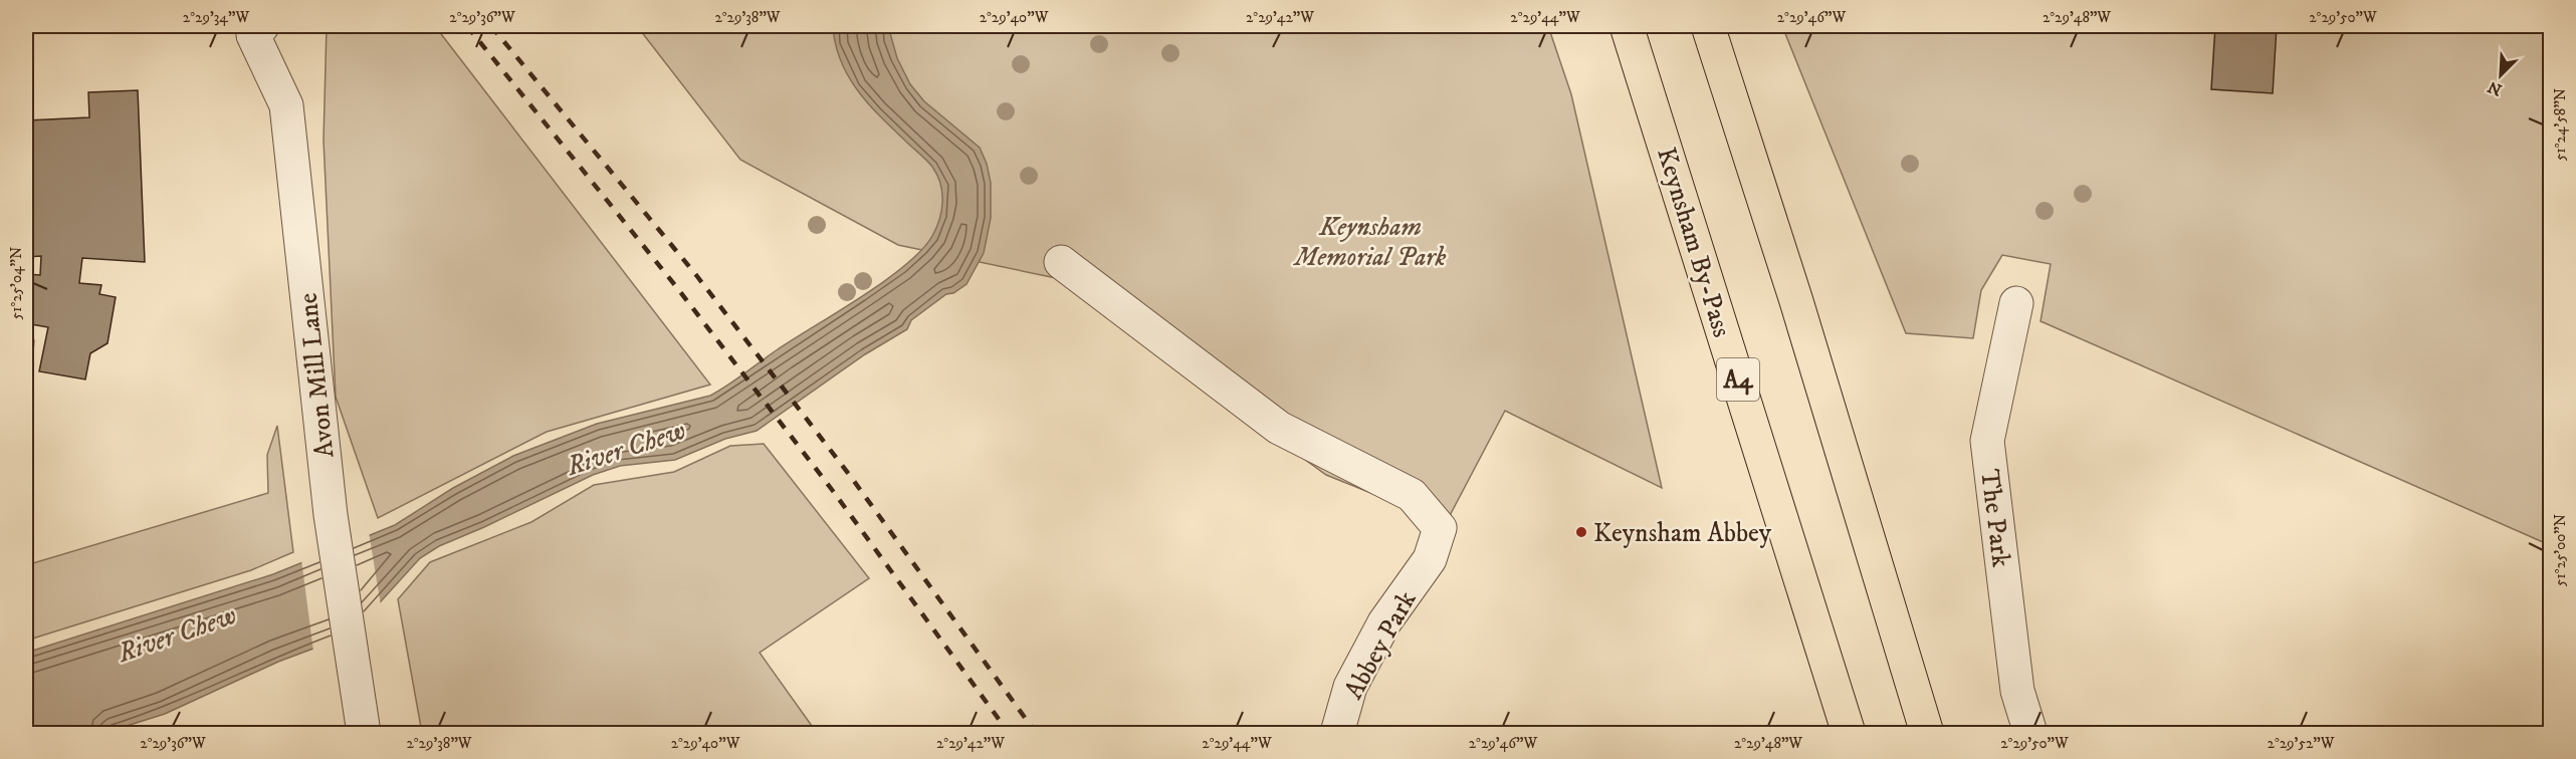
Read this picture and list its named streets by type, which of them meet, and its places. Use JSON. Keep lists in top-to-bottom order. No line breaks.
{"streets":{"highway":["Keynsham By-Pass","A4"],"street":["Avon Mill Lane","The Park","Abbey Park"]},"water":["River Chew"],"parks":["Keynsham Memorial Park"],"places":["Keynsham Abbey"],"north":"bottom left","coordinates":["2°29'34\"W","2°29'36\"W","2°29'38\"W","2°29'40\"W","2°29'42\"W","2°29'44\"W","2°29'46\"W","2°29'48\"W","2°29'50\"W","51°24'58\"N","51°25'04\"N","51°25'00\"N","2°29'52\"W"]}
